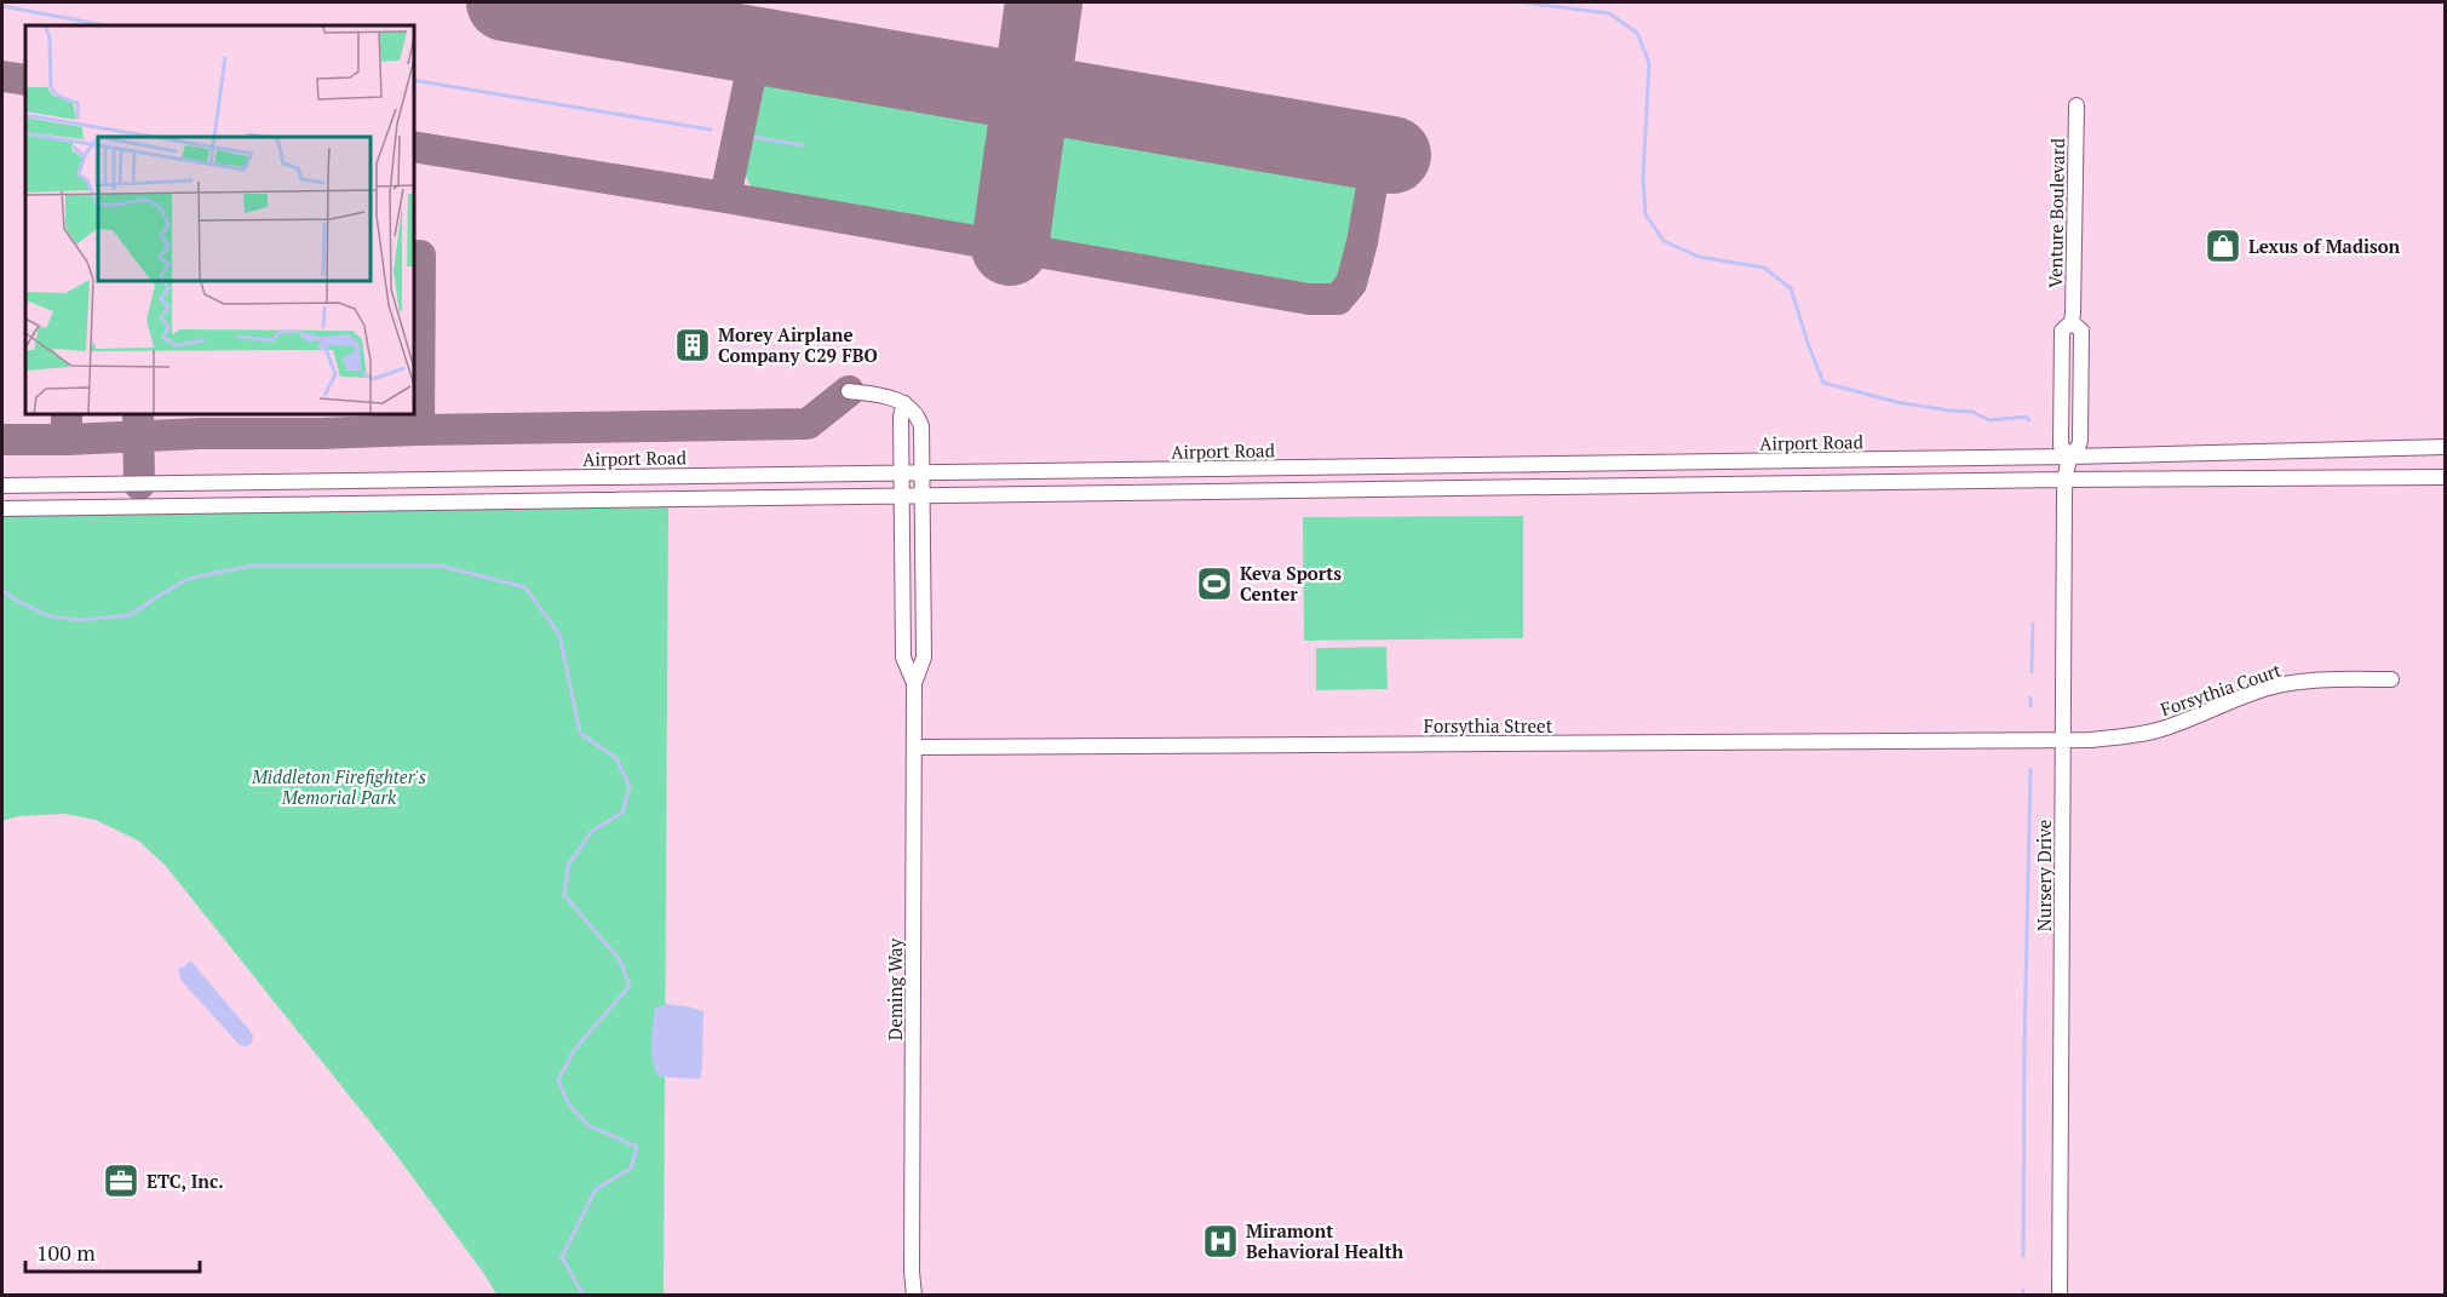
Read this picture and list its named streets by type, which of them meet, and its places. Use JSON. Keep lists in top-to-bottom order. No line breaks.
{"streets":{"street":["Venture Boulevard","Airport Road","Forsythia Court","Forsythia Street","Nursery Drive","Deming Way"]},"crossings":[["Venture Boulevard","Airport Road"],["Venture Boulevard","Nursery Drive"],["Airport Road","Nursery Drive"],["Airport Road","Deming Way"],["Forsythia Court","Forsythia Street"],["Forsythia Court","Nursery Drive"],["Forsythia Street","Nursery Drive"],["Forsythia Street","Deming Way"]],"parks":["Middleton Firefighter's Memorial Park"],"places":{"shop":["Lexus of Madison"],"building":["Morey Airplane Company C29 FBO"],"sports":["Keva Sports Center"],"office":["ETC, Inc."],"hospital":["Miramont Behavioral Health"]},"scale_bar":"100 m"}
